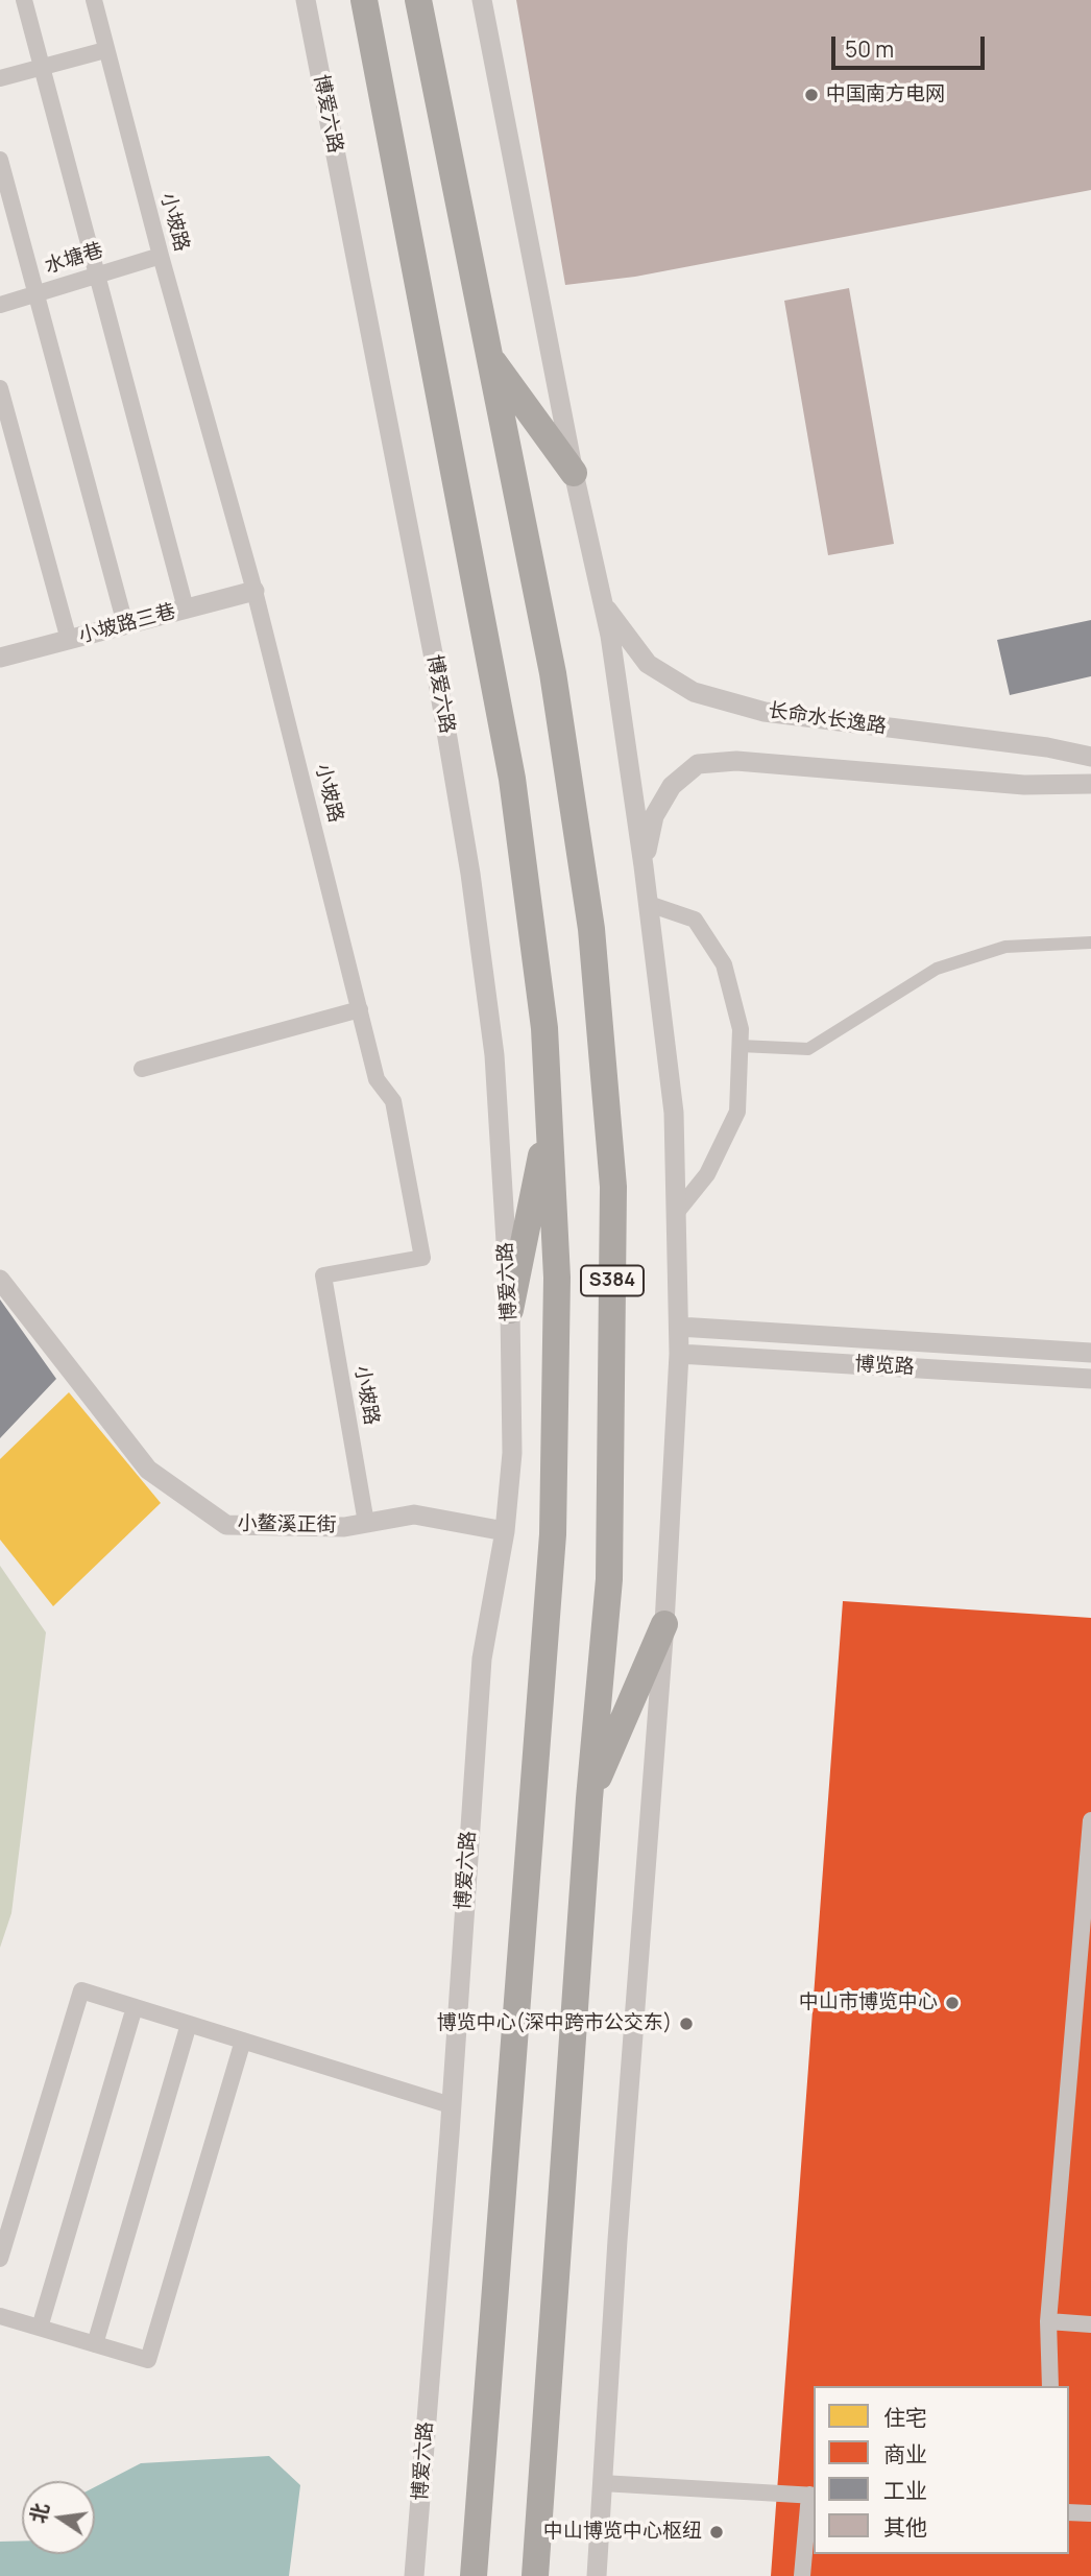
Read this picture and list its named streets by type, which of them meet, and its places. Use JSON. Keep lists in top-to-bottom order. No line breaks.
{"streets":{"highway":["S384"],"street":["博爱六路","小坡路","水塘巷","小坡路三巷","长命水长逸路","博览路","小鳌溪正街"]},"crossings":[["博爱六路","小鳌溪正街"],["小坡路","水塘巷"],["小坡路","小坡路三巷"],["小坡路","小鳌溪正街"]],"places":["中国南方电网","中山市博览中心","博览中心(深中跨市公交东)","中山博览中心枢纽"],"legend":["住宅","商业","工业","其他"],"scale_bar":"50 m","north":"left"}
